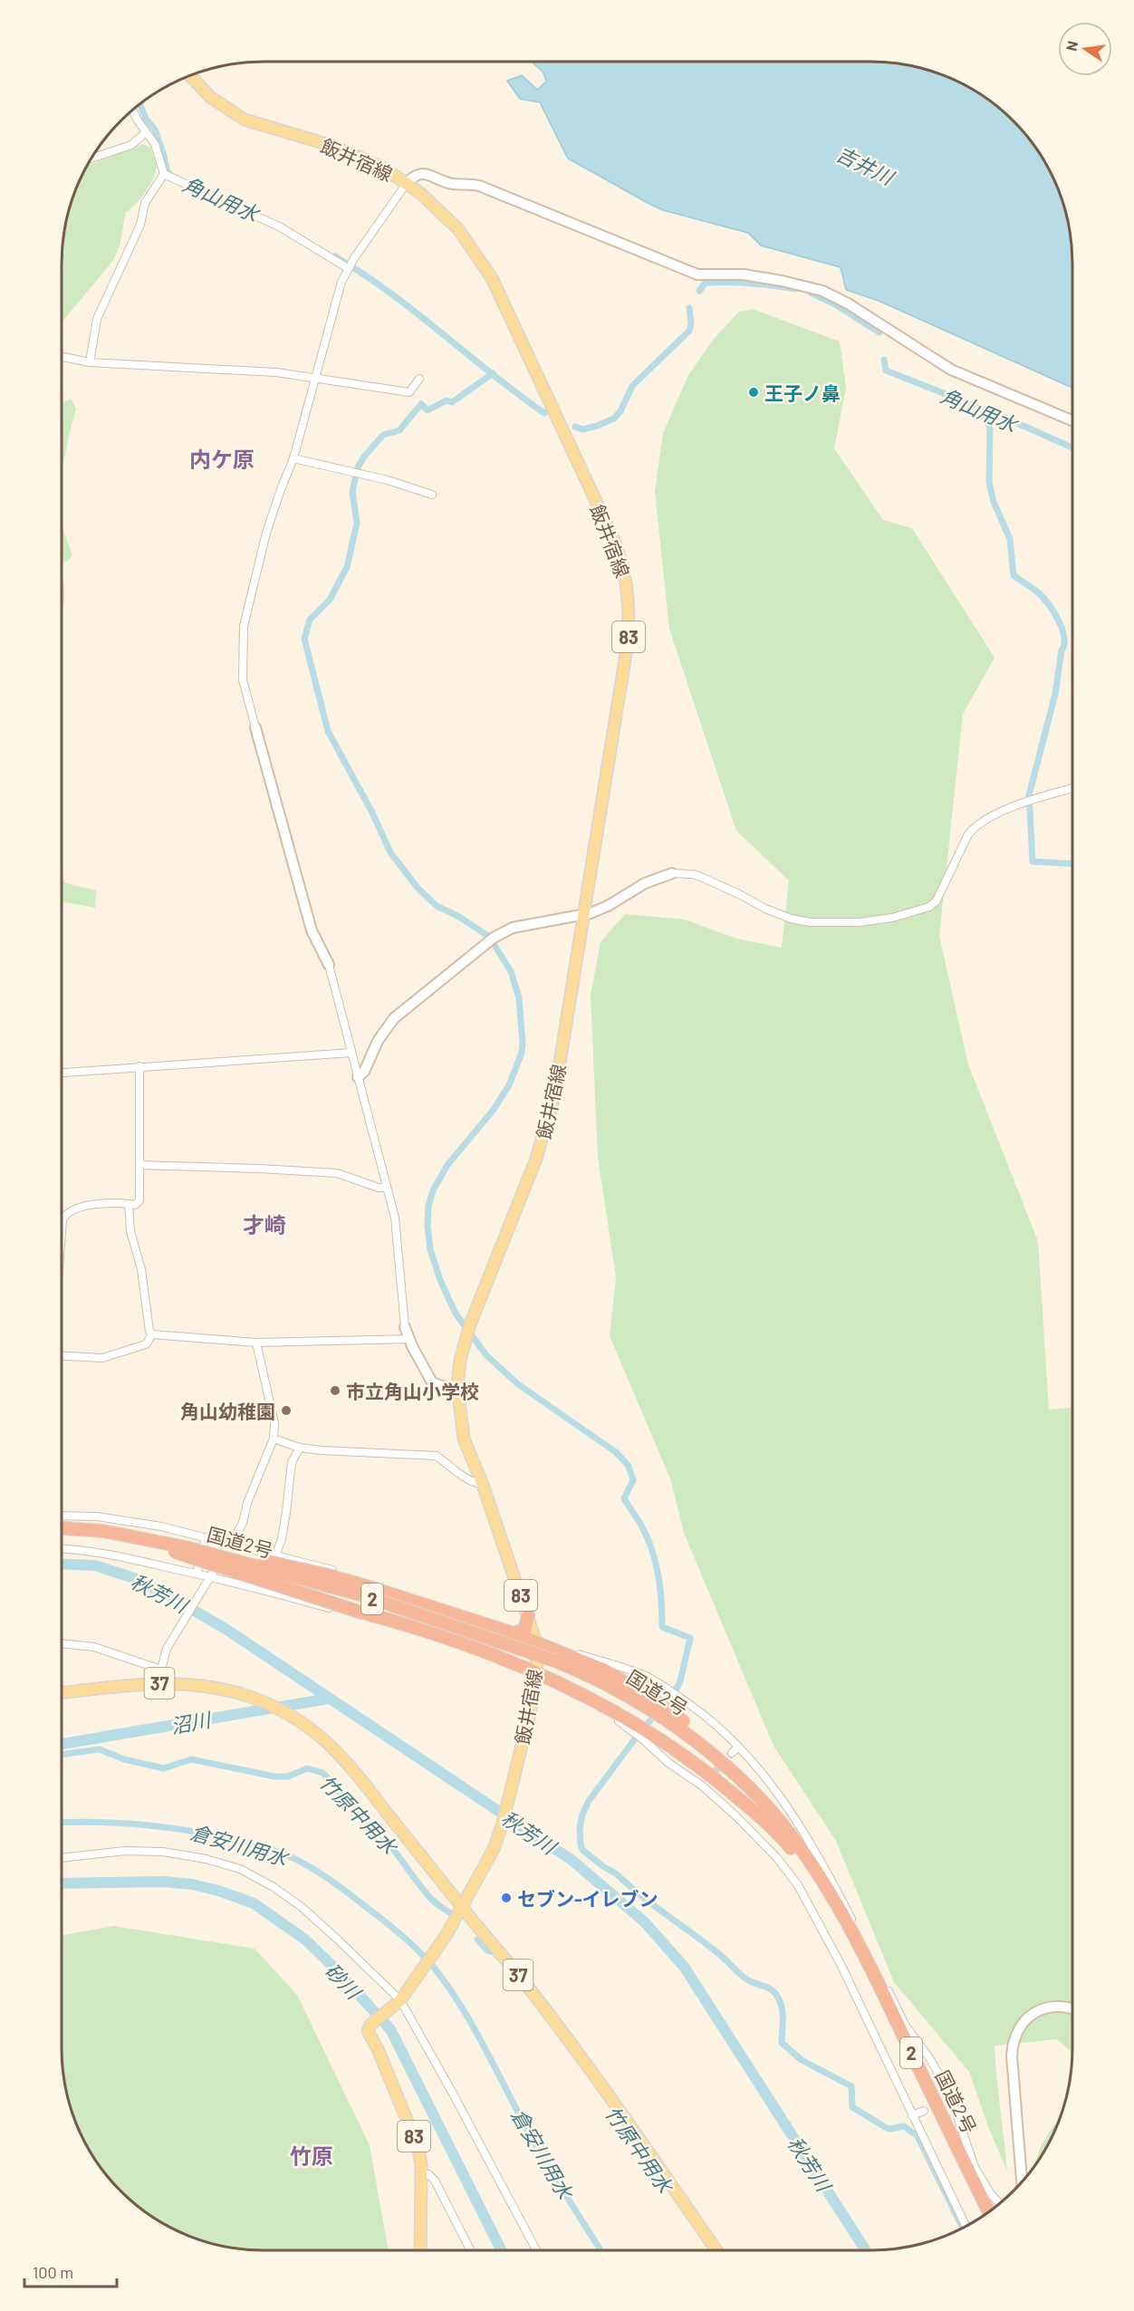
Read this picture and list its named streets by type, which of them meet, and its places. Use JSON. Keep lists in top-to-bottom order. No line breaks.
{"streets":{"highway":["国道2号","2"],"main road":["飯井宿線","83","37"]},"crossings":[["飯井宿線","37"]],"districts":["内ケ原","才崎","竹原"],"water":["吉井川","角山用水","秋芳川","沼川","竹原中用水","倉安川用水","砂川"],"places":["王子ノ鼻","市立角山小学校","角山幼稚園","セブン-イレブン"],"scale_bar":"100 m","north":"left"}
